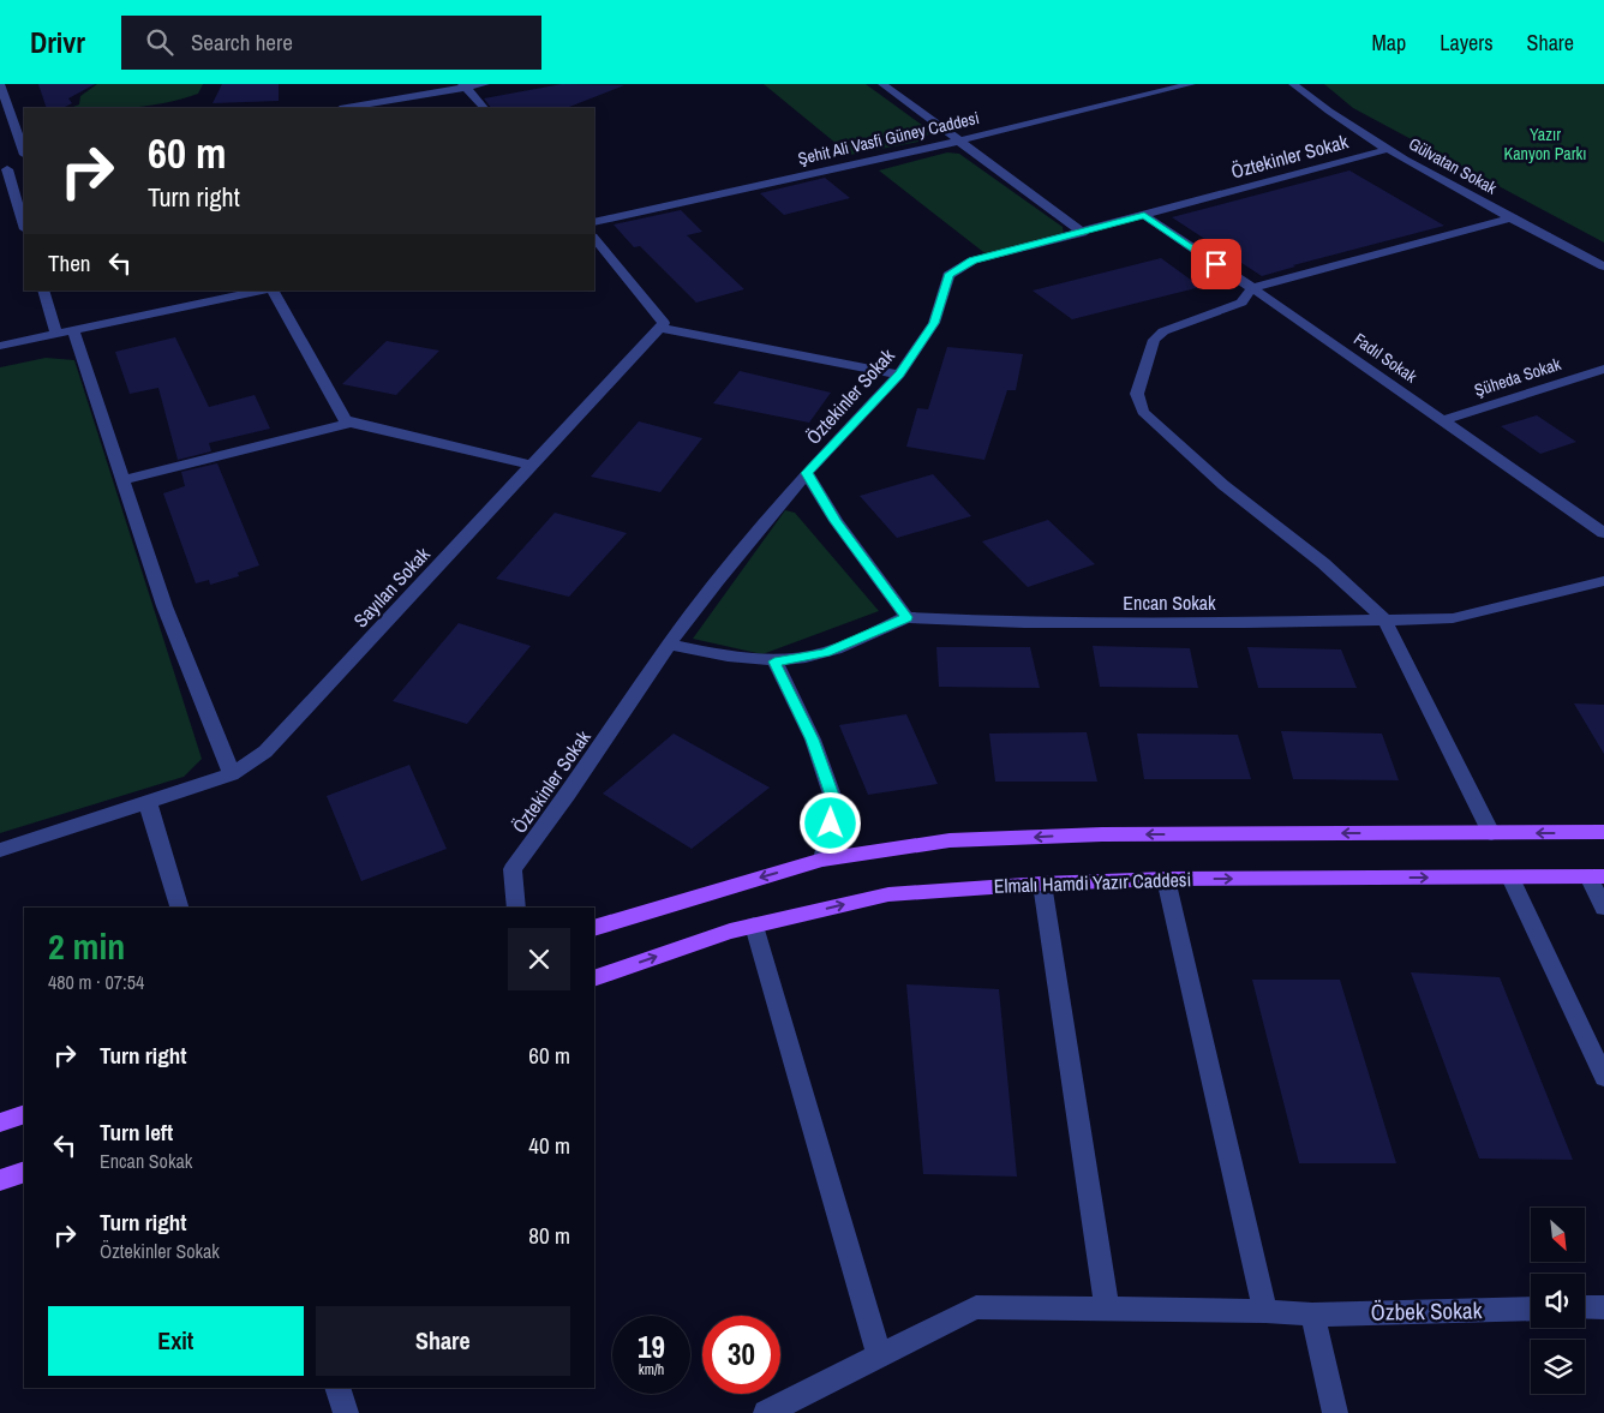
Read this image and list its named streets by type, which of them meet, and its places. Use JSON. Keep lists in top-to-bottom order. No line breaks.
{"streets":{"main road":["Elmalı Hamdi Yazır Caddesi"],"street":["Şehit Ali Vasfi Güney Caddesi","Öztekinler Sokak","Gülvatan Sokak","Fadıl Sokak","Şüheda Sokak","Sayılan Sokak","Encan Sokak","Özbek Sokak"]},"crossings":[["Öztekinler Sokak","Gülvatan Sokak"],["Öztekinler Sokak","Fadıl Sokak"],["Fadıl Sokak","Şüheda Sokak"]],"parks":["Yazır Kanyon Parkı"],"north":"bottom right","page":{"header":"Drivr","search":"Search here","nav":["Map","Layers","Share"],"turn":["60 m","Turn right"],"then":"Then","heading":["2 min","480 m · 07:54"],"list":[{"name":"Turn right","value":"60 m"},{"name":"Turn left","note":"Encan Sokak","value":"40 m"},{"name":"Turn right","note":"Öztekinler Sokak","value":"80 m"}],"buttons":["Exit","Share"],"speed":"19 km/h","limit":"30"}}
